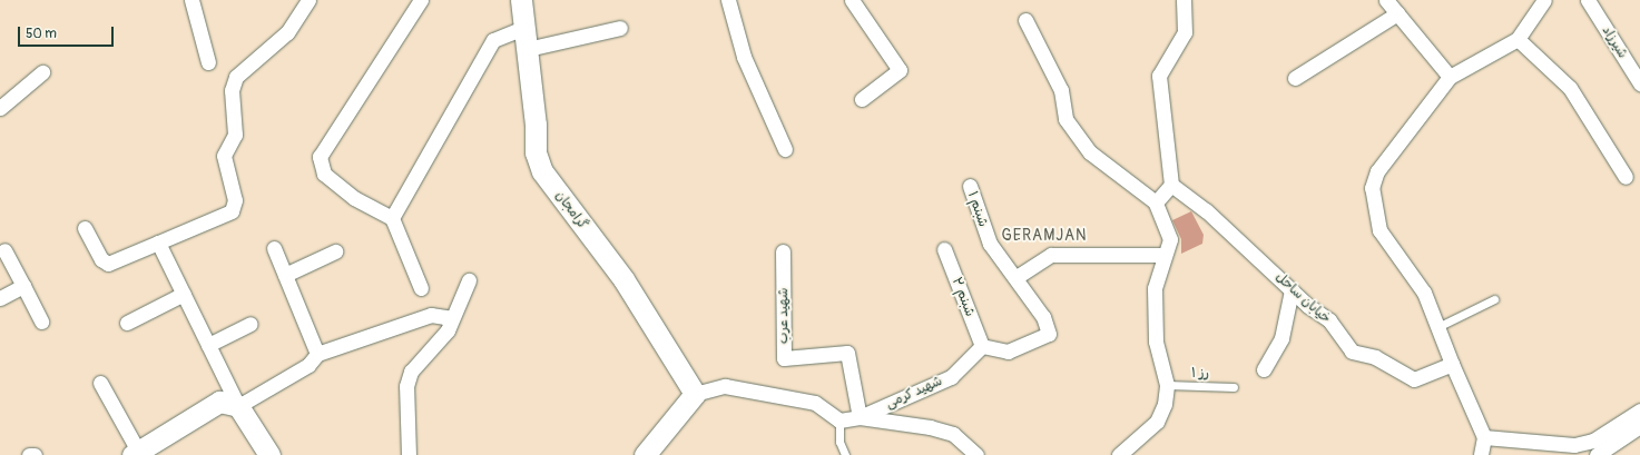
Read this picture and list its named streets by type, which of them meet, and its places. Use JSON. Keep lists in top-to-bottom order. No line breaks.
{"streets":{"street":["شیرزاد","شبنم ۱","گرامجان","شبنم ۲","خیابان ساحل","شهید عرب","شهید کرمی"],"lane":["رز ۱"]},"crossings":[["شبنم ۲","شهید کرمی"],["شهید عرب","شهید کرمی"]],"districts":["GERAMJAN"],"scale_bar":"50 m"}
